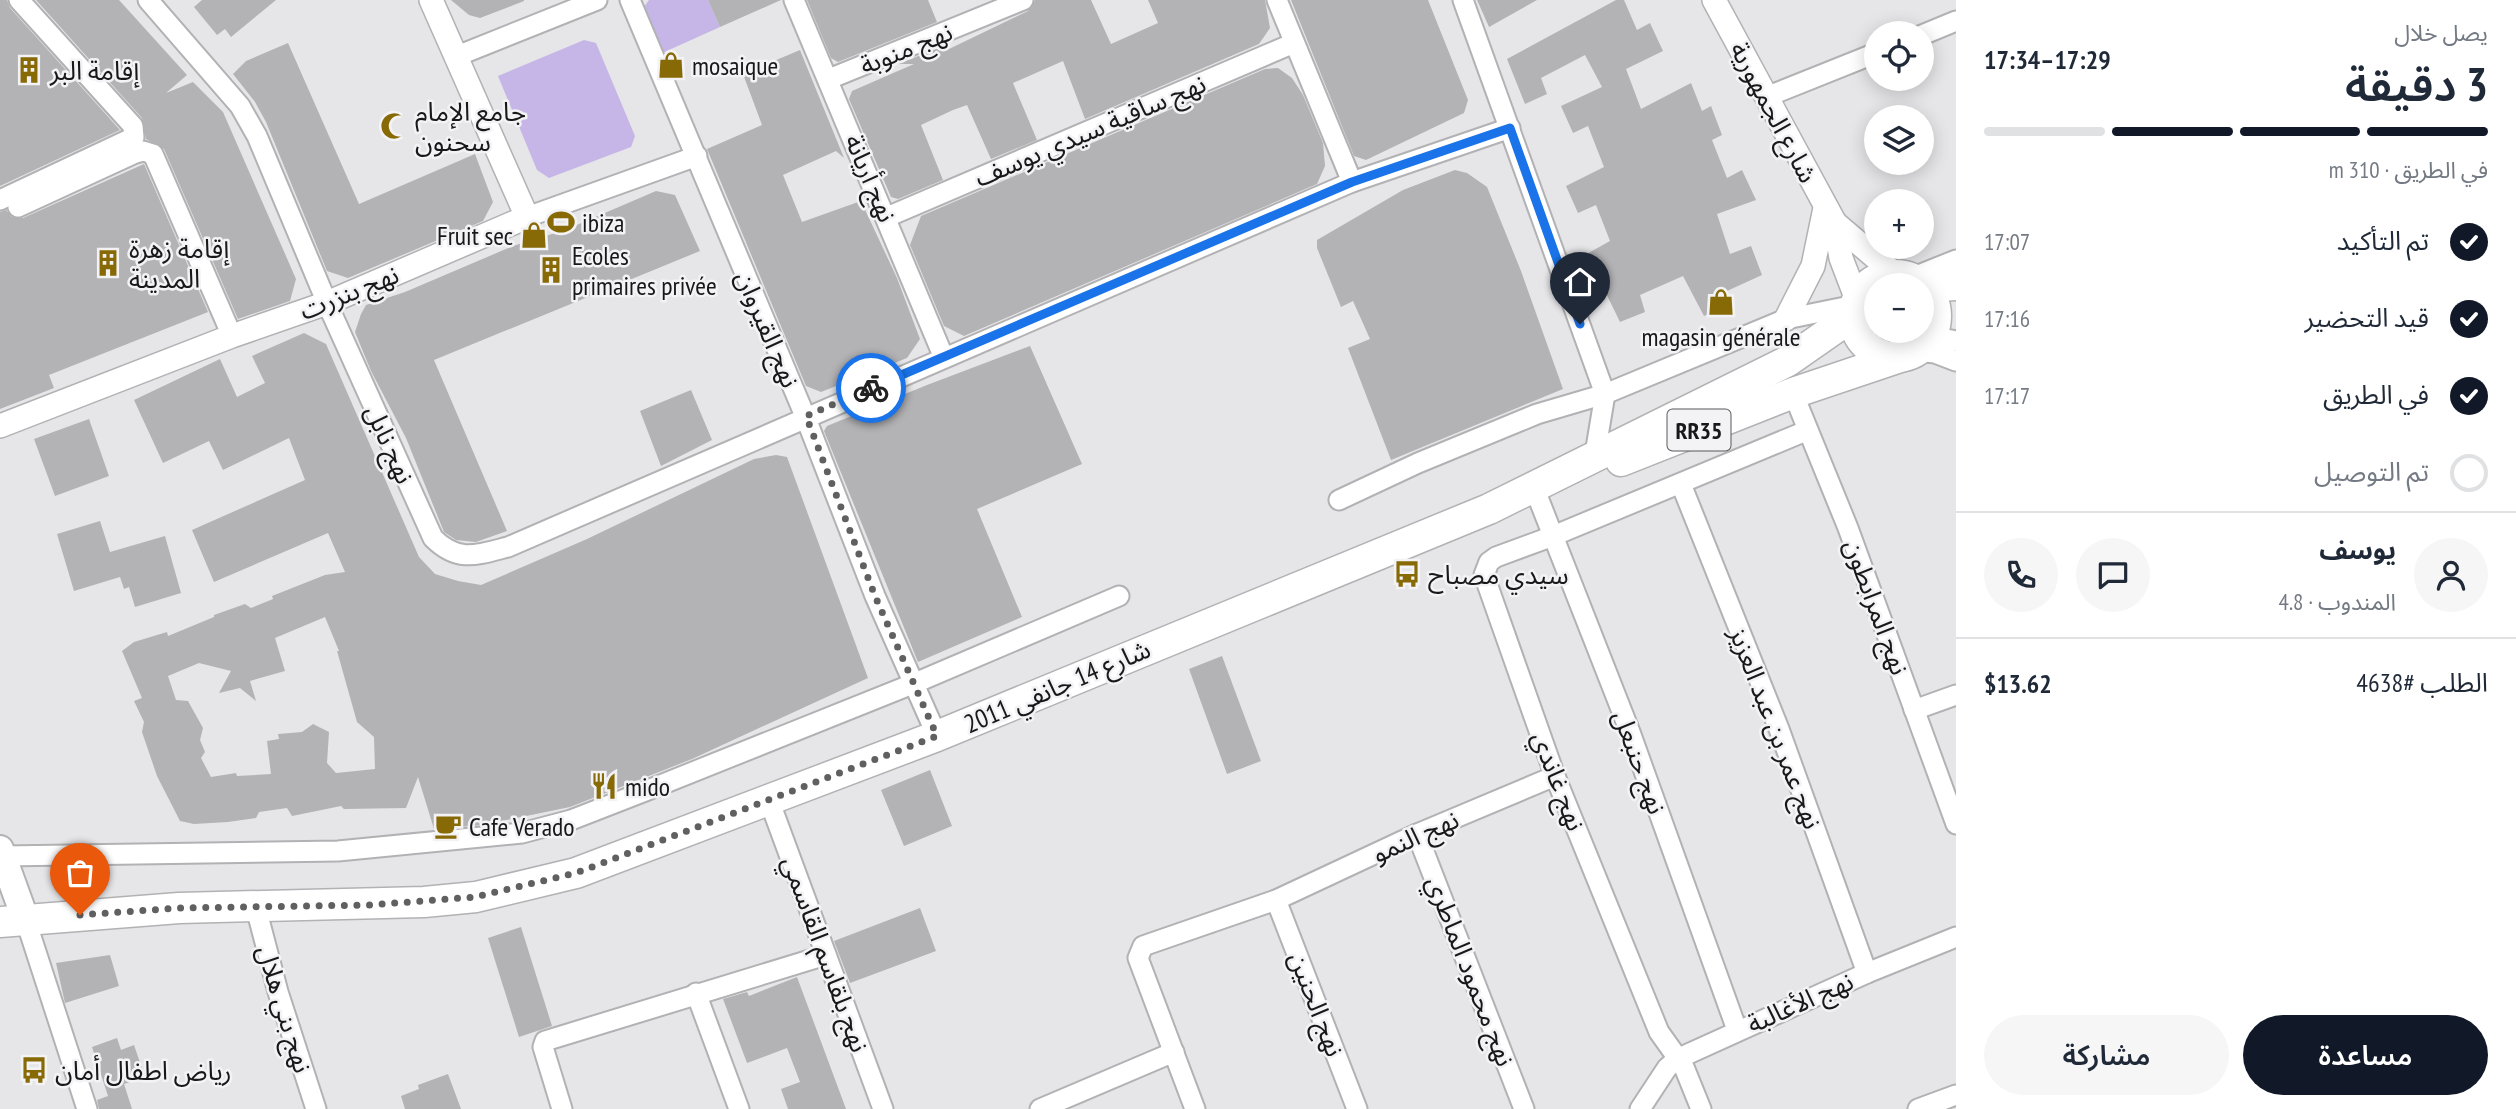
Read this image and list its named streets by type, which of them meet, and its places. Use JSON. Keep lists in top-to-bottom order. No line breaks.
{"streets":{"main road":["RR35","شارع 14 جانفي 2011"],"street":["نهج منوبة","شارع الجمهورية","نهج ساقية سيدي يوسف","نهج أريانة","نهج بنزرت","نهج القيروان","نهج نابل","نهج المرابطون","نهج عمر بن عبد العزيز","نهج حنبعل","نهج غاندي","نهج النمو","نهج بلقاسم القاسمي","نهج محمود الماطري","نهج الأغالبة","نهج الحنين","نهج بني هلال"]},"crossings":[["نهج منوبة","نهج أريانة"],["نهج ساقية سيدي يوسف","نهج أريانة"],["نهج أريانة","نهج نابل"],["نهج بنزرت","نهج القيروان"],["نهج بنزرت","نهج نابل"],["نهج القيروان","نهج نابل"],["نهج القيروان","شارع 14 جانفي 2011"],["RR35","شارع 14 جانفي 2011"],["نهج المرابطون","شارع 14 جانفي 2011"],["شارع 14 جانفي 2011","نهج حنبعل"],["شارع 14 جانفي 2011","نهج بلقاسم القاسمي"],["شارع 14 جانفي 2011","نهج بني هلال"],["نهج عمر بن عبد العزيز","نهج الأغالبة"],["نهج حنبعل","نهج غاندي"],["نهج حنبعل","نهج الأغالبة"],["نهج غاندي","نهج النمو"],["نهج غاندي","نهج الأغالبة"],["نهج النمو","نهج محمود الماطري"],["نهج النمو","نهج الحنين"]],"places":{"shop":["mosaique","Fruit sec","magasin générale"],"building":["إقامة البر","إقامة زهرة المدينة","Ecoles primaires privée"],"mosque":["جامع الإمام سحنون"],"sports":["ibiza"],"bus stop":["سيدي مصباح","رياض اطفال أمان"],"restaurant":["mido"],"cafe":["Cafe Verado"]},"page":{"heading":["3 دقيقة","يصل خلال","17:29–17:34"],"panel":["يوسف","المندوب · 4.8","الطلب #4638","$13.62"],"map_buttons":["+","−"],"bar":"في الطريق · 310 m","list":[["تم التأكيد","17:07"],["قيد التحضير","17:16"],["في الطريق","17:17"],"تم التوصيل"],"buttons":["مساعدة","مشاركة"]}}
